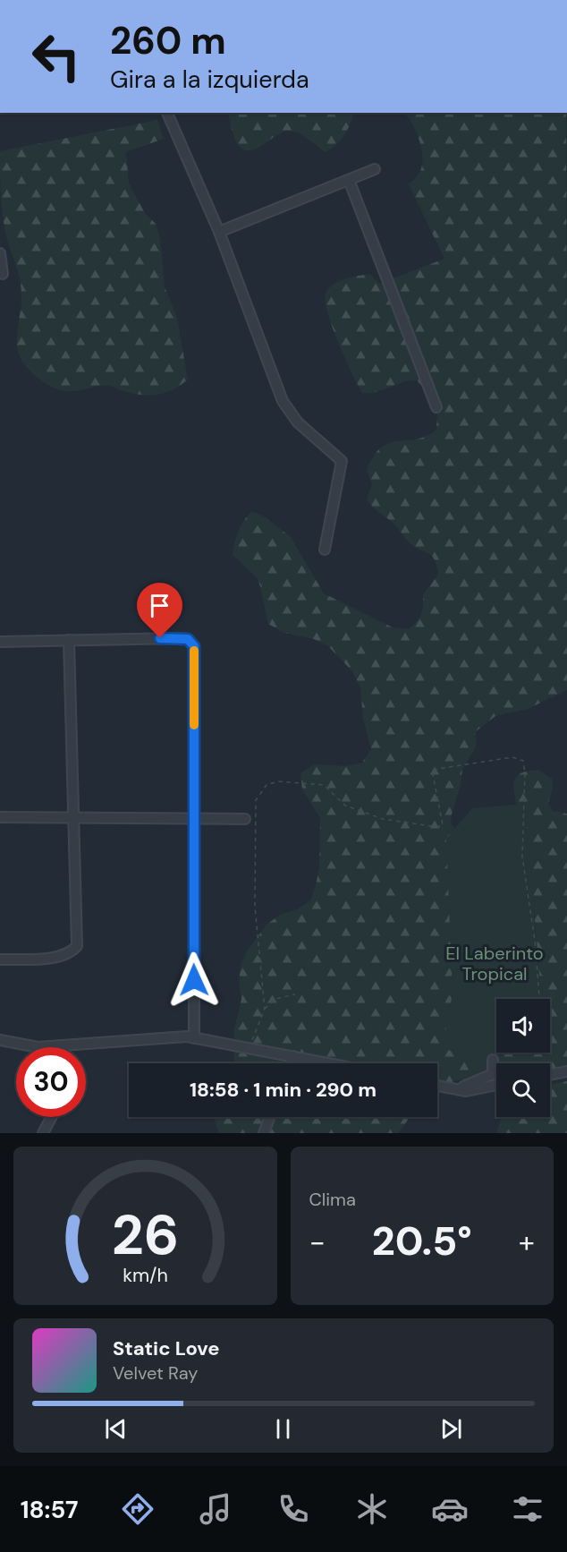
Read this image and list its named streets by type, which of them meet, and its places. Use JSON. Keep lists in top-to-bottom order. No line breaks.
{"parks":["El Laberinto Tropical"],"page":{"turn":["260 m","Gira a la izquierda"],"limit":"30","trip":"18:58 · 1 min · 290 m","tile":"Clima","heat":["−","20.5°","+"],"song":["Static Love","Velvet Ray"],"tabs":"18:57","gauge":["26","km/h"]}}
